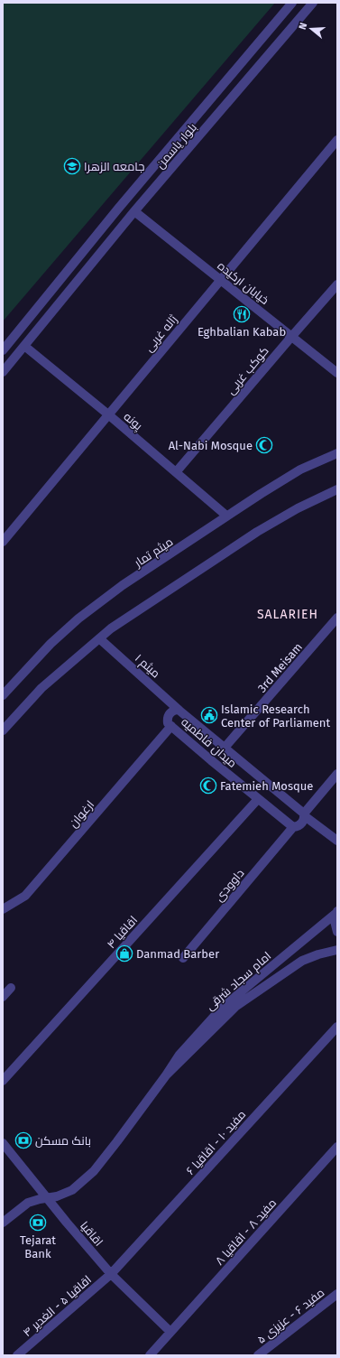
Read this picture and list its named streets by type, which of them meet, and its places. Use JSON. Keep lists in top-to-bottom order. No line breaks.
{"streets":{"street":["بلوار یاسمن","خیابان ارکیده","ژاله غربی","کوکب غربی","پونه","میثم تمار","میثم ۱","3rd Meisam","میدان فاطمیه","ارغوان","داوودی","اقاقیا ۴","امام سجاد شرقی","مفید ۱۰ - اقاقیا ۶","مفید ۸ - اقاقیا ۸","اقاقیا","اقاقیا ۵ - الغدیر ۴","مفید ۶ - عزیزی ۵"]},"crossings":[["بلوار یاسمن","خیابان ارکیده"],["بلوار یاسمن","پونه"],["خیابان ارکیده","ژاله غربی"],["خیابان ارکیده","کوکب غربی"],["ژاله غربی","پونه"],["کوکب غربی","پونه"],["پونه","میثم تمار"],["میثم ۱","میدان فاطمیه"],["3rd Meisam","میدان فاطمیه"],["میدان فاطمیه","ارغوان"],["میدان فاطمیه","داوودی"],["میدان فاطمیه","اقاقیا ۴"],["امام سجاد شرقی","اقاقیا"],["مفید ۱۰ - اقاقیا ۶","اقاقیا"],["مفید ۱۰ - اقاقیا ۶","اقاقیا ۵ - الغدیر ۴"],["مفید ۸ - اقاقیا ۸","اقاقیا"],["اقاقیا","اقاقیا ۵ - الغدیر ۴"]],"districts":["SALARIEH"],"places":{"school or university":["جامعه الزهرا"],"restaurant":["Eghbalian Kabab"],"mosque":["Al-Nabi Mosque","Fatemieh Mosque"],"public building":["Islamic Research Center of Parliament"],"shop":["Danmad Barber"],"bank":["بانک مسکن","Tejarat Bank"]},"north":"left"}
